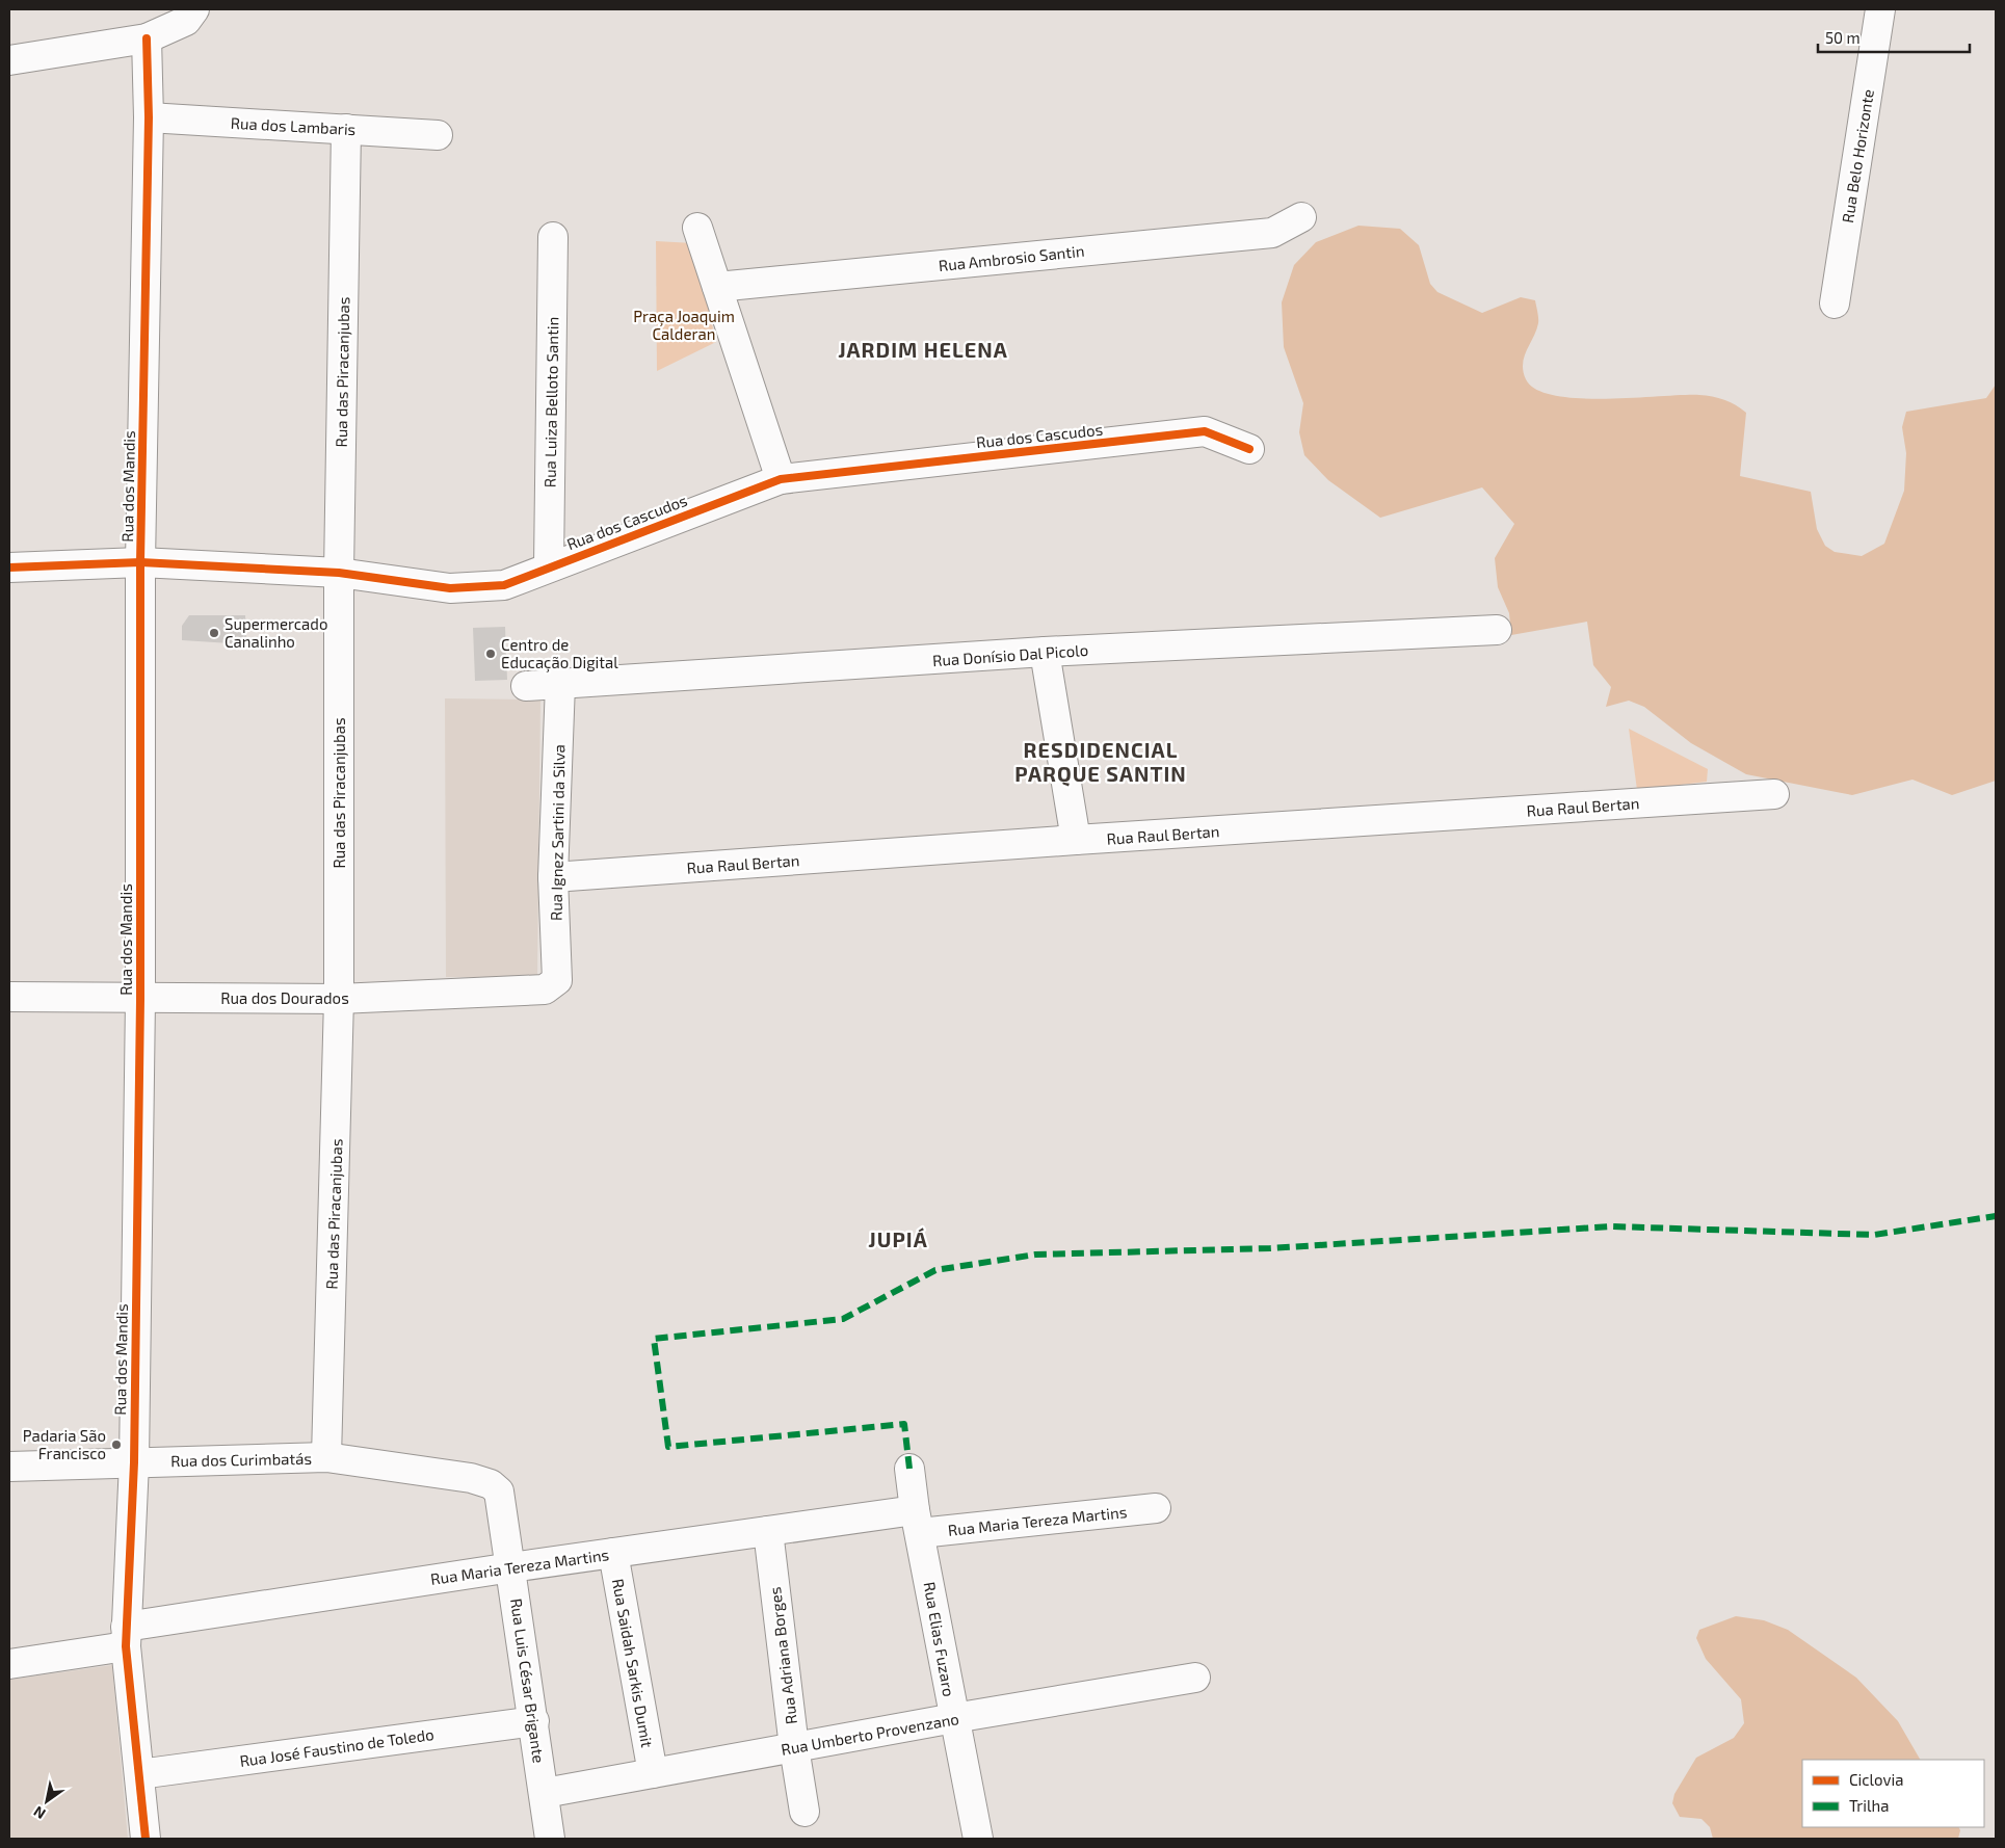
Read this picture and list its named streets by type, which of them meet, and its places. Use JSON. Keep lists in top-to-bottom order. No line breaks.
{"streets":{"street":["Rua dos Lambaris","Rua Belo Horizonte","Rua Ambrosio Santin","Rua das Piracanjubas","Rua Luiza Belloto Santin","Rua dos Cascudos","Rua dos Mandis","Rua Donísio Dal Picolo","Rua Raul Bertan","Rua Ignez Sartini da Silva","Rua dos Dourados","Rua dos Curimbatás","Rua Maria Tereza Martins","Rua Elias Fuzaro","Rua Adriana Borges","Rua Saidah Sarkis Dumit","Rua Luis César Brigante","Rua Umberto Provenzano","Rua José Faustino de Toledo"]},"crossings":[["Rua dos Lambaris","Rua das Piracanjubas"],["Rua dos Lambaris","Rua dos Mandis"],["Rua das Piracanjubas","Rua dos Cascudos"],["Rua das Piracanjubas","Rua dos Dourados"],["Rua das Piracanjubas","Rua dos Curimbatás"],["Rua Luiza Belloto Santin","Rua dos Cascudos"],["Rua dos Cascudos","Rua dos Mandis"],["Rua dos Mandis","Rua dos Dourados"],["Rua dos Mandis","Rua dos Curimbatás"],["Rua dos Mandis","Rua Maria Tereza Martins"],["Rua dos Mandis","Rua José Faustino de Toledo"],["Rua Donísio Dal Picolo","Rua Ignez Sartini da Silva"],["Rua Raul Bertan","Rua Ignez Sartini da Silva"],["Rua Ignez Sartini da Silva","Rua dos Dourados"],["Rua dos Curimbatás","Rua Luis César Brigante"],["Rua Maria Tereza Martins","Rua Elias Fuzaro"],["Rua Maria Tereza Martins","Rua Adriana Borges"],["Rua Maria Tereza Martins","Rua Saidah Sarkis Dumit"],["Rua Maria Tereza Martins","Rua Luis César Brigante"],["Rua Elias Fuzaro","Rua Umberto Provenzano"],["Rua Adriana Borges","Rua Umberto Provenzano"],["Rua Saidah Sarkis Dumit","Rua Umberto Provenzano"],["Rua Luis César Brigante","Rua Umberto Provenzano"],["Rua Luis César Brigante","Rua José Faustino de Toledo"]],"districts":["JARDIM HELENA","RESDIDENCIAL PARQUE SANTIN","JUPIÁ"],"parks":["Praça Joaquim Calderan"],"places":["Supermercado Canalinho","Centro de Educação Digital","Padaria São Francisco"],"legend":["Ciclovia","Trilha"],"scale_bar":"50 m","north":"bottom left"}
